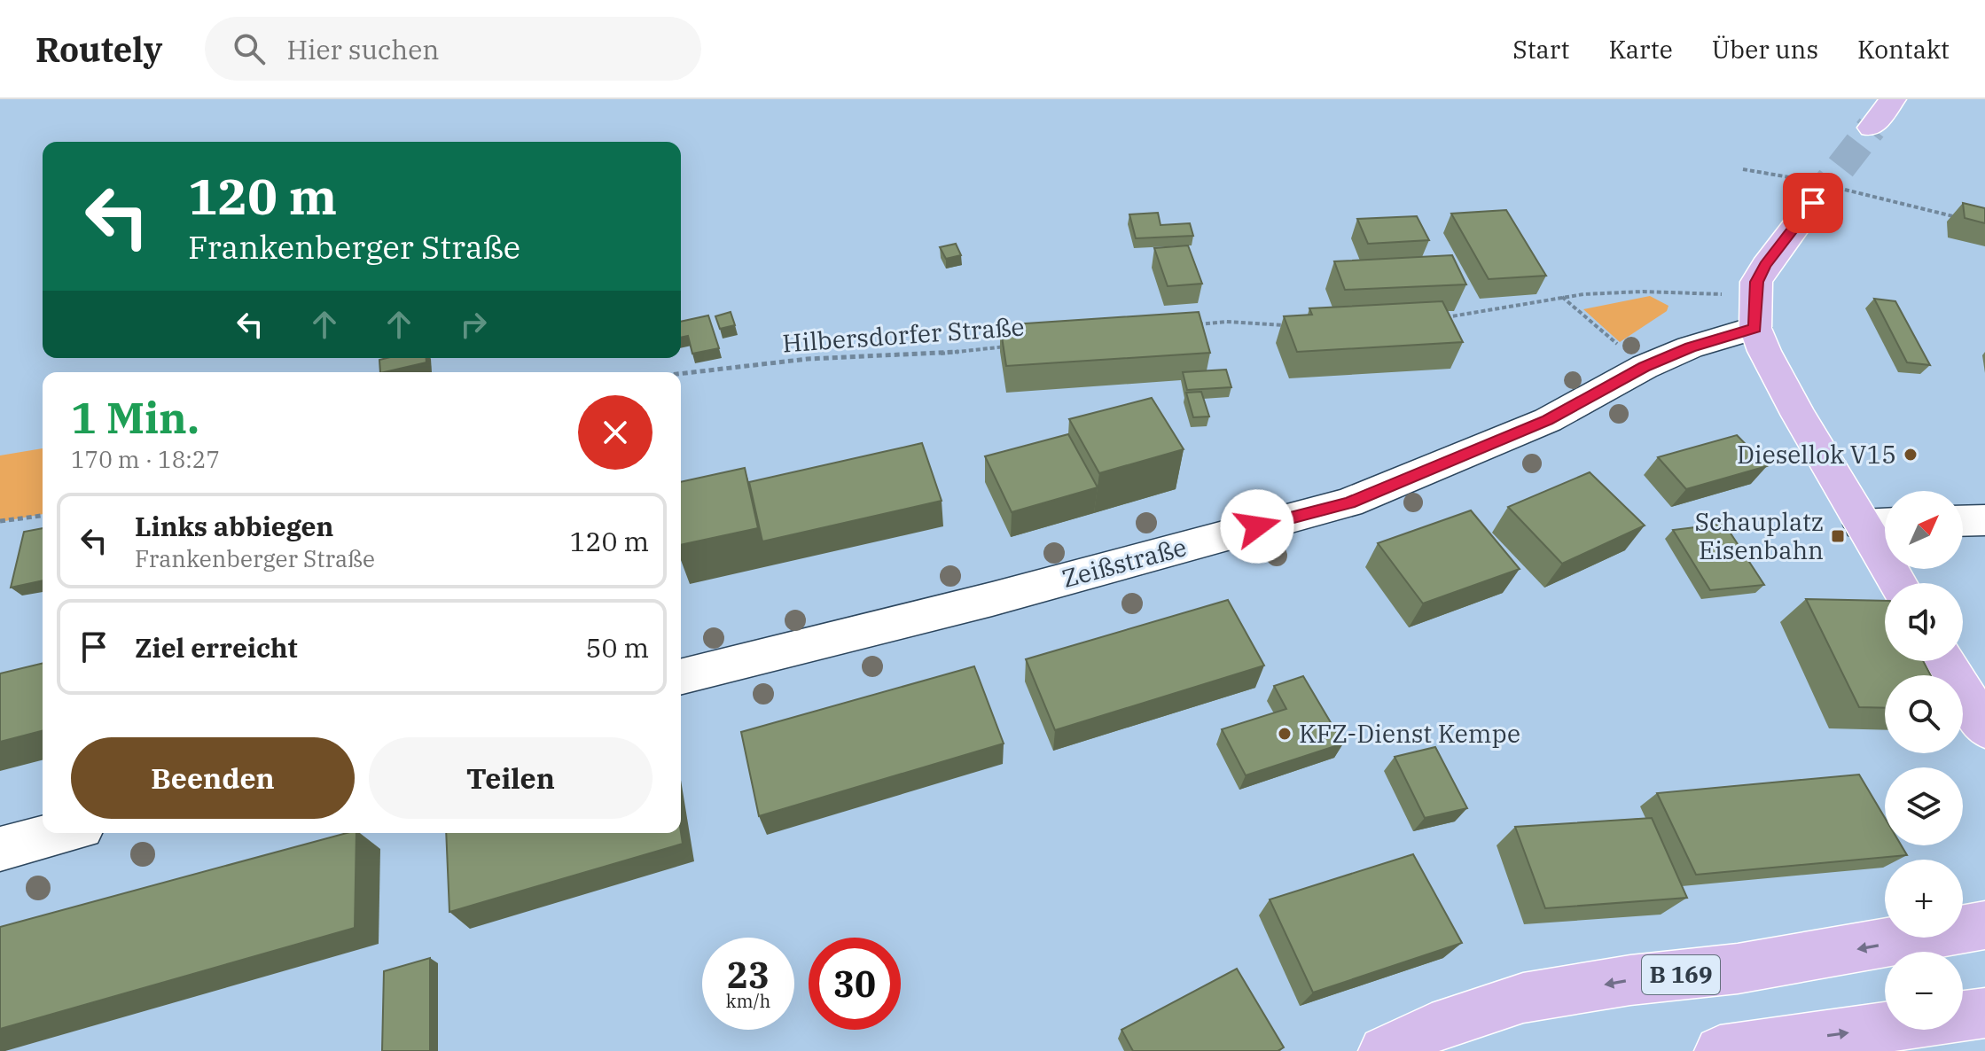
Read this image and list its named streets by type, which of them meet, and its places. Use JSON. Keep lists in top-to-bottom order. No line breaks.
{"streets":{"main road":["B 169"],"street":["Zeißstraße"],"path":["Hilbersdorfer Straße"]},"places":{"other":["Diesellok V15","KFZ-Dienst Kempe"],"transit":["Schauplatz Eisenbahn"]},"north":"top right","page":{"header":"Routely","search":"Hier suchen","nav":["Start","Karte","Über uns","Kontakt"],"turn":["120 m","Frankenberger Straße"],"heading":["1 Min.","170 m · 18:27"],"map_buttons":["+","−"],"list":[{"name":"Links abbiegen","note":"Frankenberger Straße","value":"120 m"},{"name":"Ziel erreicht","value":"50 m"}],"buttons":["Beenden","Teilen"],"speed":"23 km/h","limit":"30"}}
